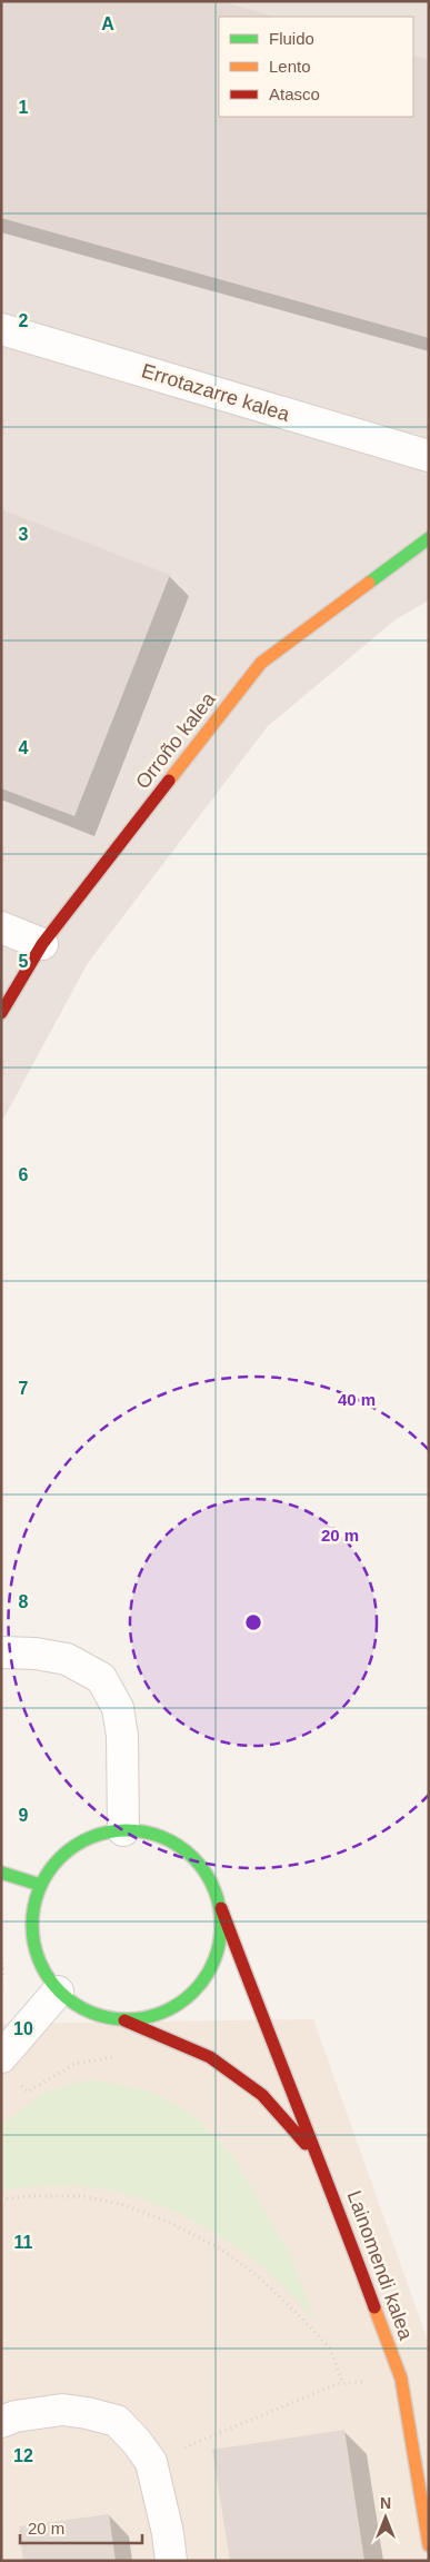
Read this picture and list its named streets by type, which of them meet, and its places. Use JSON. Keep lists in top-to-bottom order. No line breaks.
{"streets":{"main road":["Orroño kalea","Lainomendi kalea"],"street":["Errotazarre kalea"]},"legend":["Fluido","Lento","Atasco"],"scale_bar":"20 m","north":"top","grid":{"columns":["A"],"rows":["1","2","3","4","5","6","7","8","9","10","11","12"]},"rings":["40 m","20 m"]}
